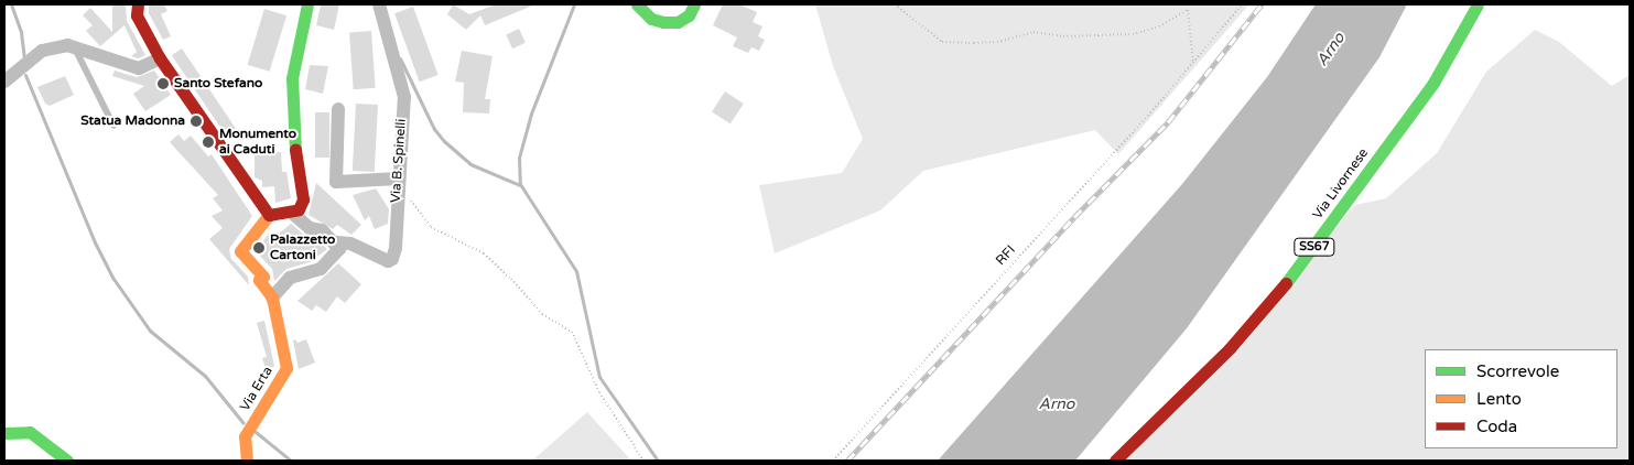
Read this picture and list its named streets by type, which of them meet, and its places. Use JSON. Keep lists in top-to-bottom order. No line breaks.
{"streets":{"street":["Via B. Spinelli","Via Livornese","SS67","Via Erta"],"path":["RFI"]},"water":["Arno"],"places":["Santo Stefano","Statua Madonna","Monumento ai Caduti","Palazzetto Cartoni"],"legend":["Scorrevole","Lento","Coda"]}
